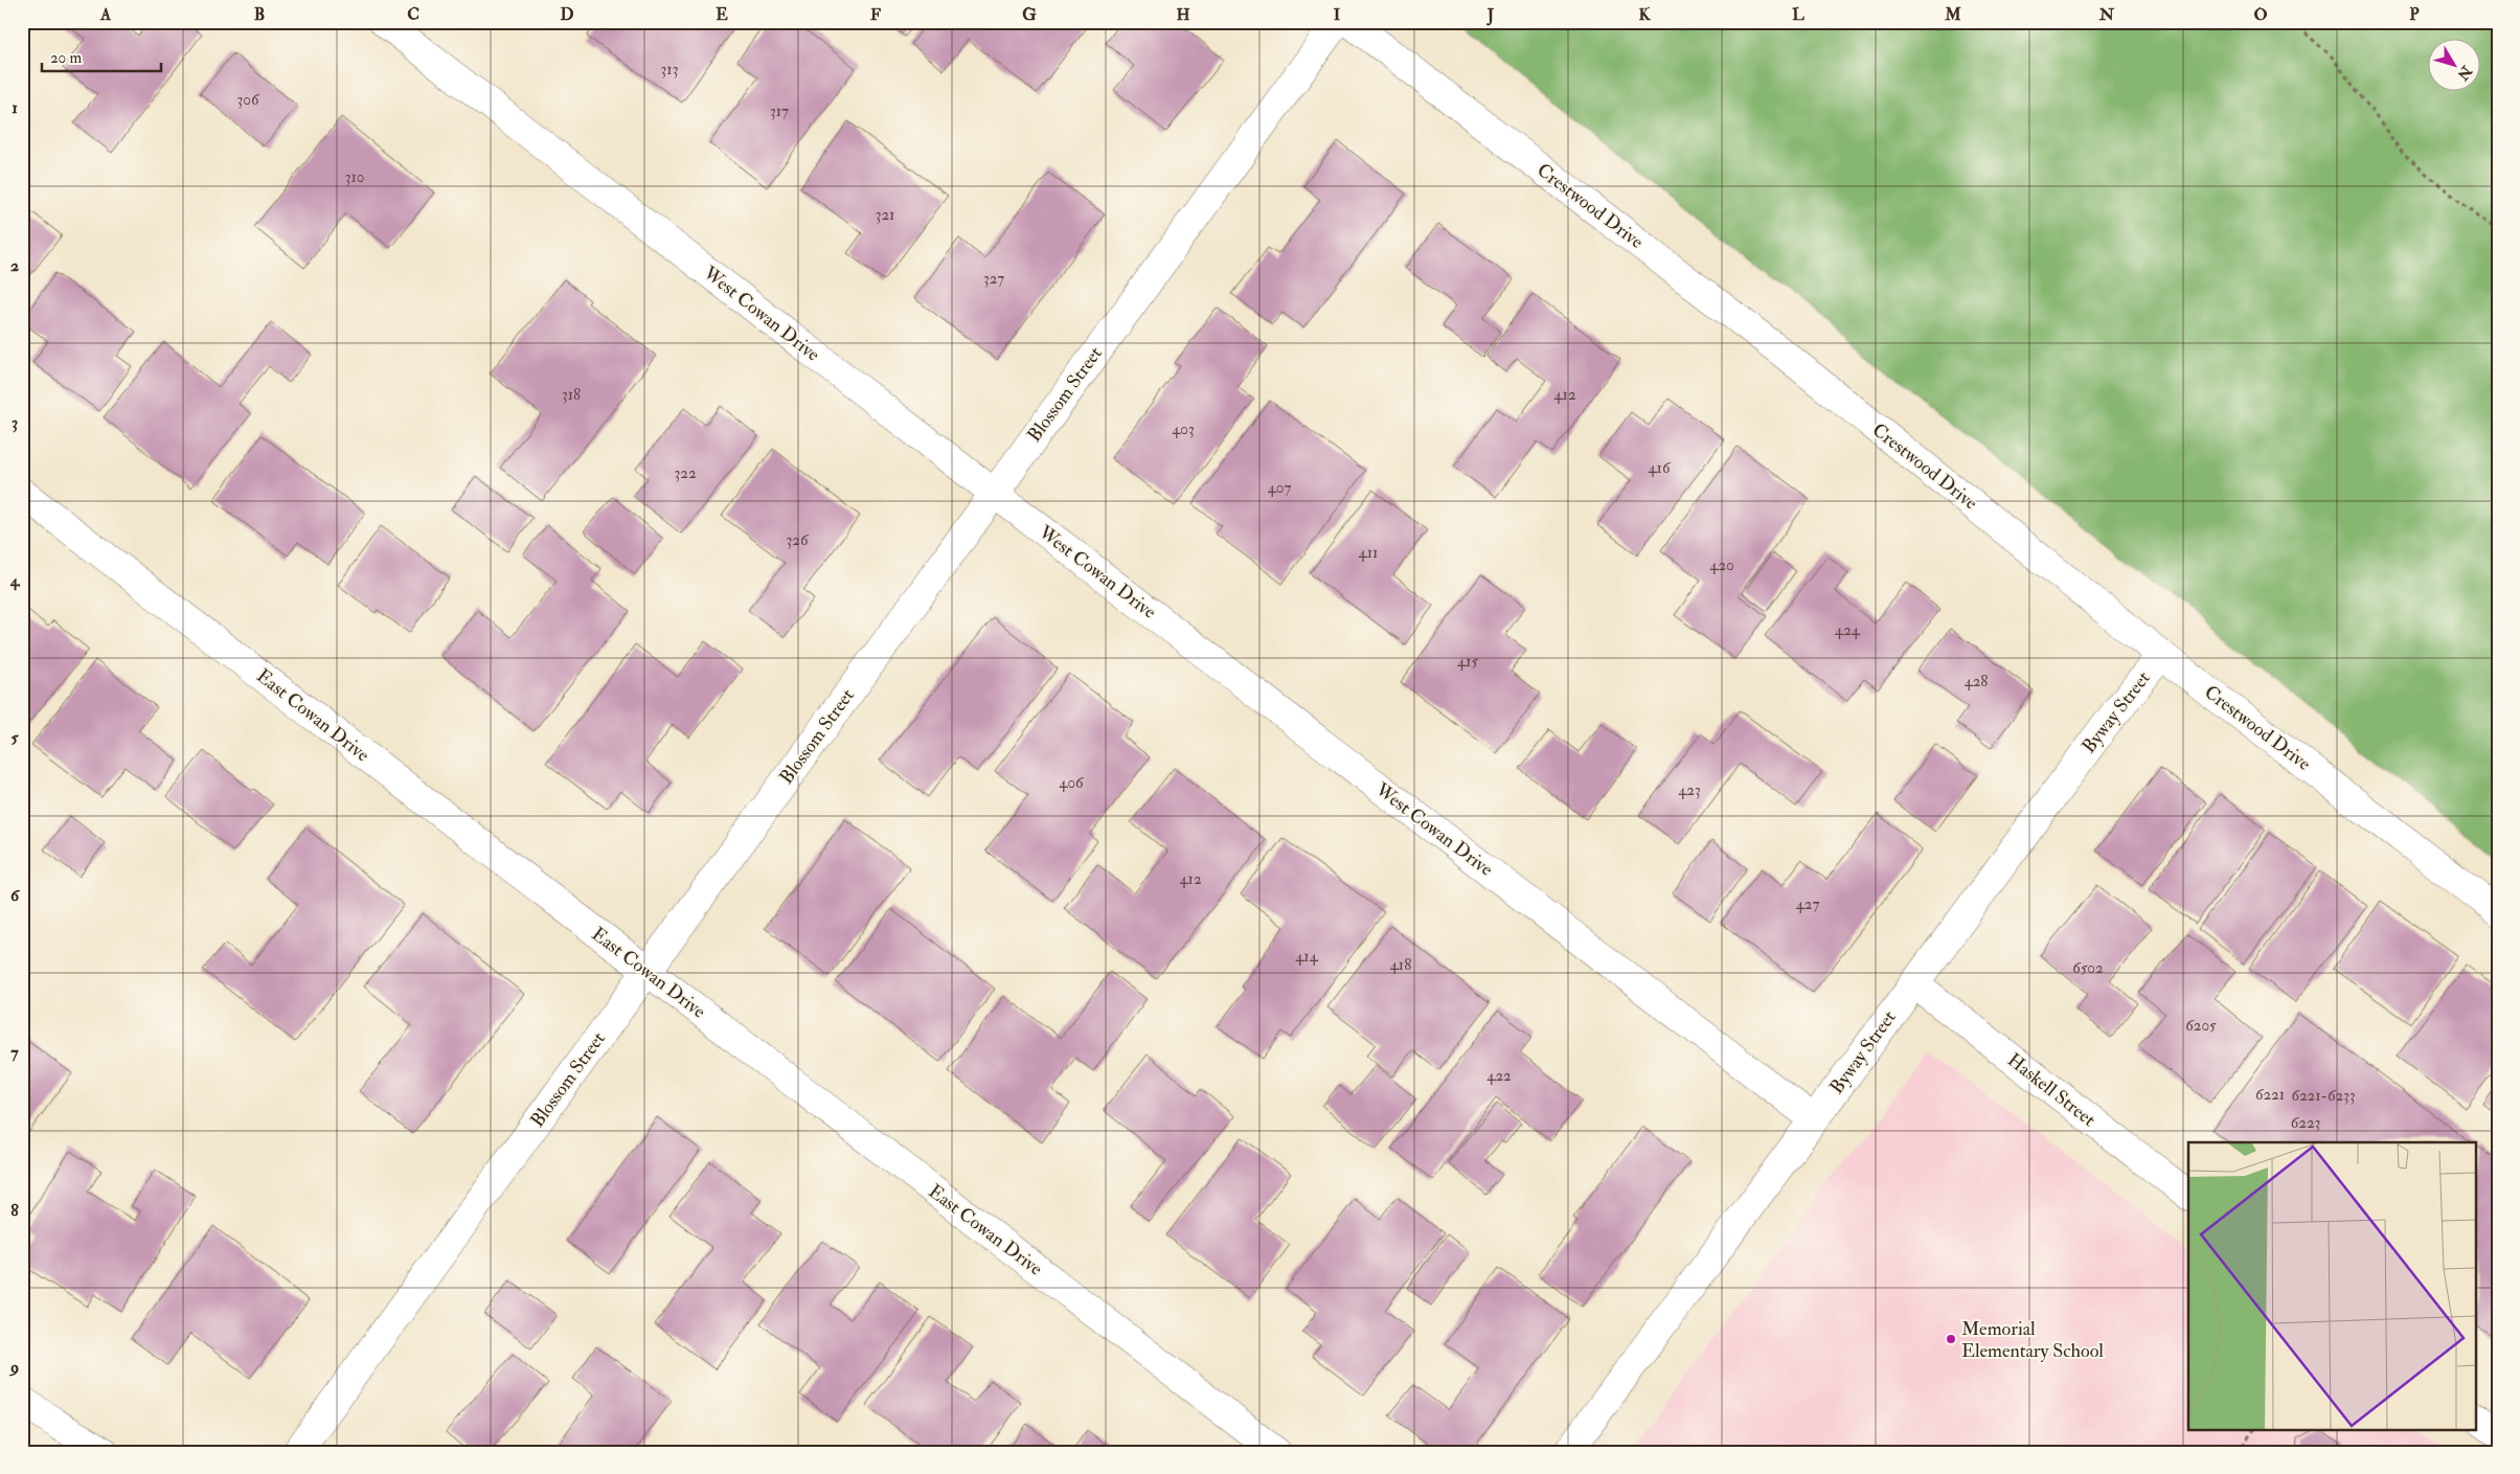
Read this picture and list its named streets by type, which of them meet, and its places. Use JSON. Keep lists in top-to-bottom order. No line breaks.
{"streets":{"street":["Crestwood Drive","West Cowan Drive","Blossom Street","Byway Street","East Cowan Drive","Haskell Street"]},"crossings":[["Crestwood Drive","Byway Street"],["West Cowan Drive","Blossom Street"],["West Cowan Drive","Byway Street"],["Blossom Street","East Cowan Drive"],["Byway Street","Haskell Street"]],"places":["Memorial Elementary School"],"house_numbers":["313","306","317","310","321","327","318","412","403","416","322","407","326","411","420","424","415","428","406","423","412","427","414","418","6502","6205","422","6221","6221-6233","6223"],"scale_bar":"20 m","north":"bottom right","grid":{"columns":["A","B","C","D","E","F","G","H","I","J","K","L","M","N","O","P"],"rows":["1","2","3","4","5","6","7","8","9"]}}
